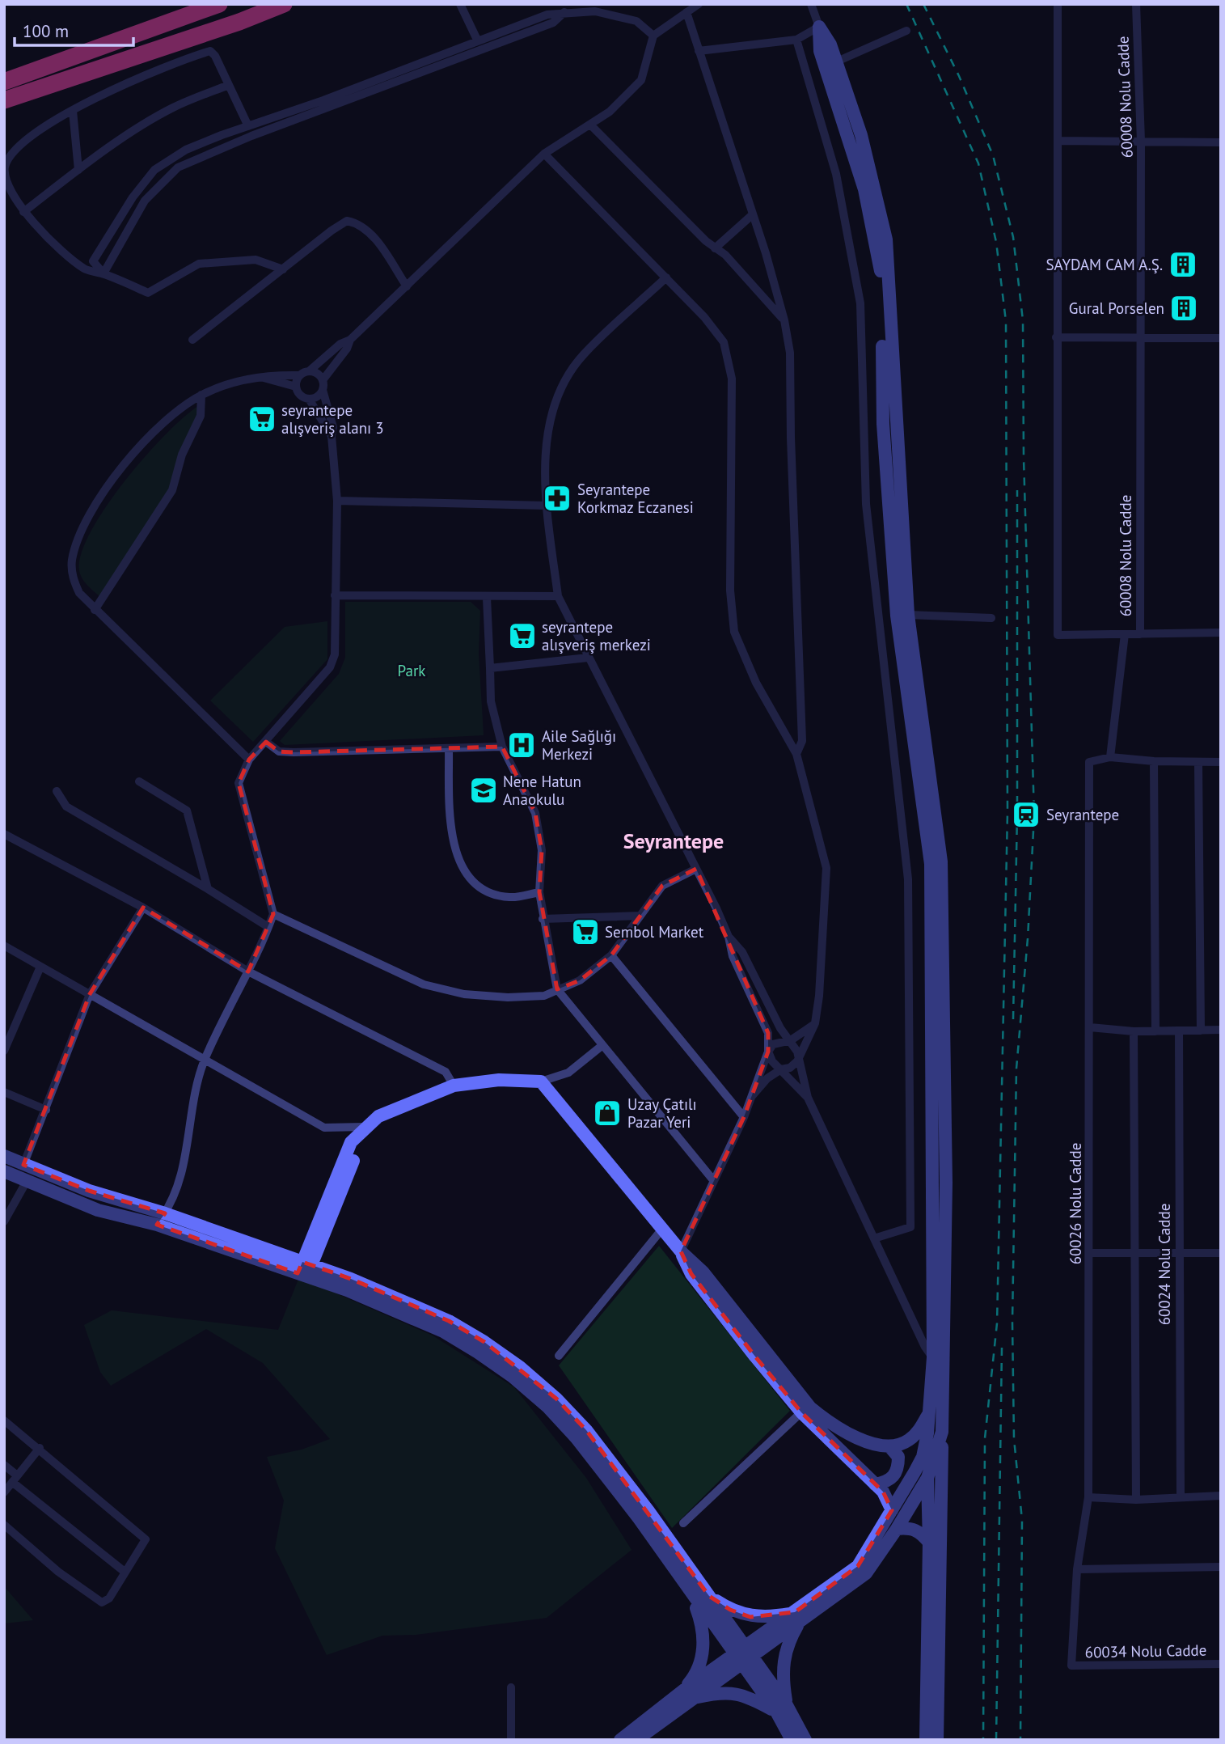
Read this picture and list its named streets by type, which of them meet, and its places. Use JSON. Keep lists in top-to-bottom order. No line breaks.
{"streets":{"street":["60008 Nolu Cadde","60026 Nolu Cadde","60024 Nolu Cadde","60034 Nolu Cadde"]},"crossings":[["60026 Nolu Cadde","60034 Nolu Cadde"]],"districts":["Seyrantepe"],"parks":["Park"],"places":{"building":["SAYDAM CAM A.Ş.","Gural Porselen"],"supermarket":["seyrantepe alışveriş alanı 3","seyrantepe alışveriş merkezi","Sembol Market"],"pharmacy":["Seyrantepe Korkmaz Eczanesi"],"hospital":["Aile Sağlığı Merkezi"],"school or university":["Nene Hatun Anaokulu"],"station":["Seyrantepe"],"shop":["Uzay Çatılı Pazar Yeri"]},"scale_bar":"100 m"}
